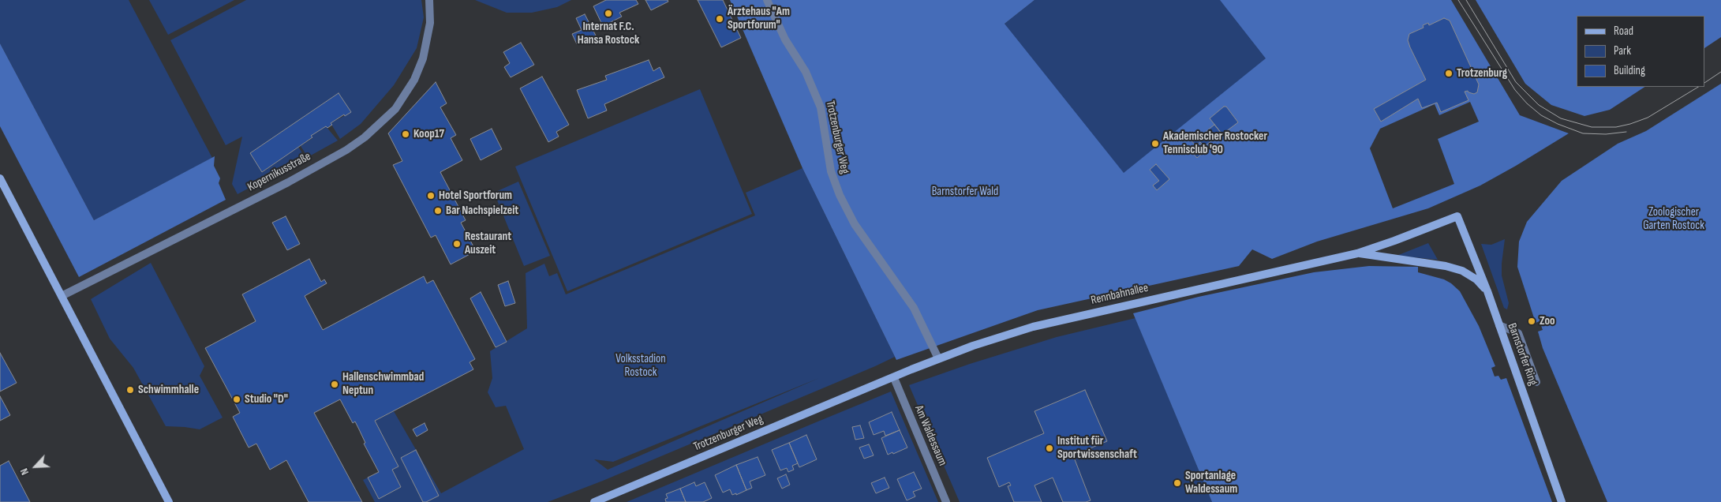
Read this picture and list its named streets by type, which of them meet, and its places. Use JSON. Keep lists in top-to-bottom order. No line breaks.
{"streets":{"street":["Trotzenburger Weg","Kopernikusstraße","Rennbahnallee","Barnstorfer Ring","Am Waldessaum"]},"crossings":[["Trotzenburger Weg","Rennbahnallee"],["Trotzenburger Weg","Am Waldessaum"],["Rennbahnallee","Barnstorfer Ring"],["Rennbahnallee","Am Waldessaum"]],"parks":["Barnstorfer Wald","Zoologischer Garten Rostock","Volksstadion Rostock"],"places":["Internat F.C. Hansa Rostock","Ärztehaus \"Am Sportforum\"","Trotzenburg","Koop17","Akademischer Rostocker Tennisclub '90","Hotel Sportforum","Bar Nachspielzeit","Restaurant Auszeit","Zoo","Hallenschwimmbad Neptun","Schwimmhalle","Studio \"D\"","Institut für Sportwissenschaft","Sportanlage Waldessaum"],"legend":["Road","Park","Building"],"north":"bottom left"}
